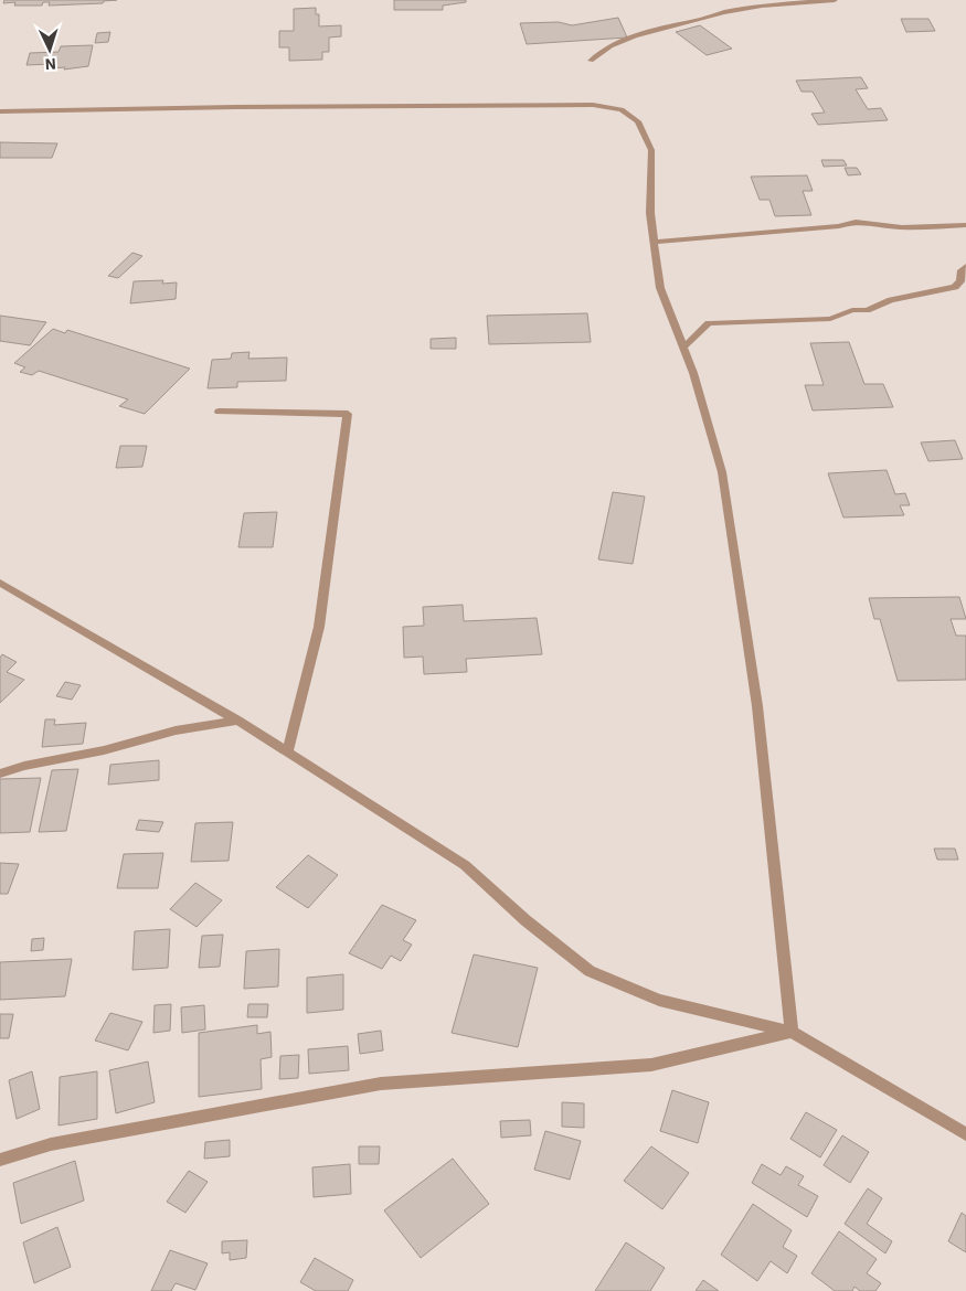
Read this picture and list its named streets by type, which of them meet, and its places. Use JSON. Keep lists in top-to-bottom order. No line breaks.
{"north":"bottom"}
